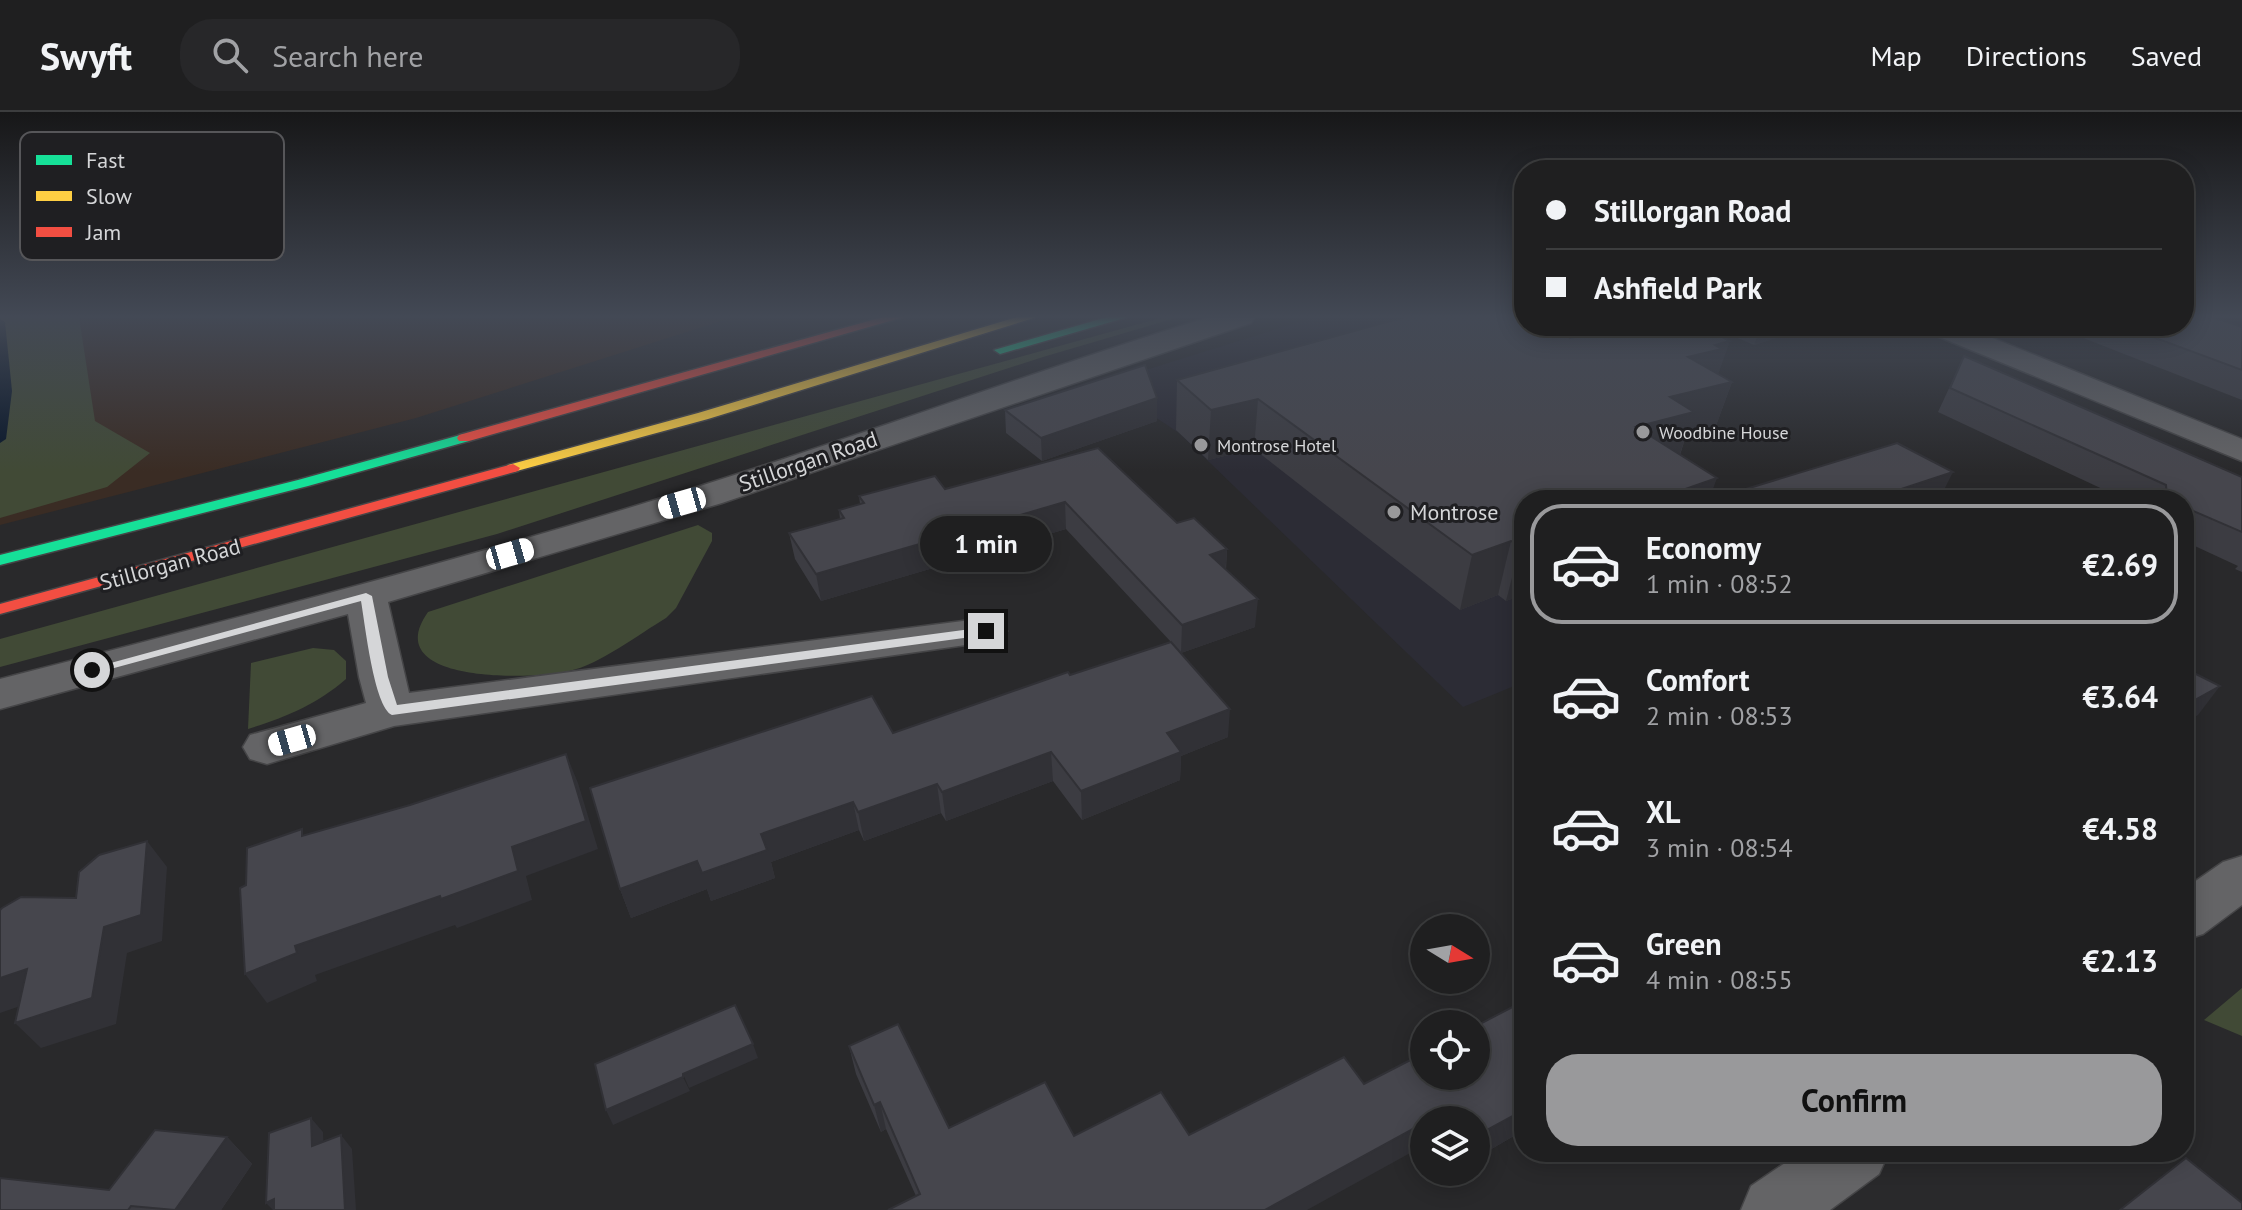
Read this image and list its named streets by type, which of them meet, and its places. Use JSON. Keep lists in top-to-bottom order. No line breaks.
{"streets":{"main road":["Stillorgan Road"]},"places":["Woodbine House","Montrose Hotel","Montrose"],"legend":["Fast","Slow","Jam"],"north":"right","page":{"header":"Swyft","search":"Search here","nav":["Map","Directions","Saved"],"banner":["Stillorgan Road","Ashfield Park"],"list":[{"name":"Economy","note":"1 min · 08:52","value":"€2.69"},{"name":"Comfort","note":"2 min · 08:53","value":"€3.64"},{"name":"XL","note":"3 min · 08:54","value":"€4.58"},{"name":"Green","note":"4 min · 08:55","value":"€2.13"}],"bubble":"1 min","buttons":"Confirm"}}
